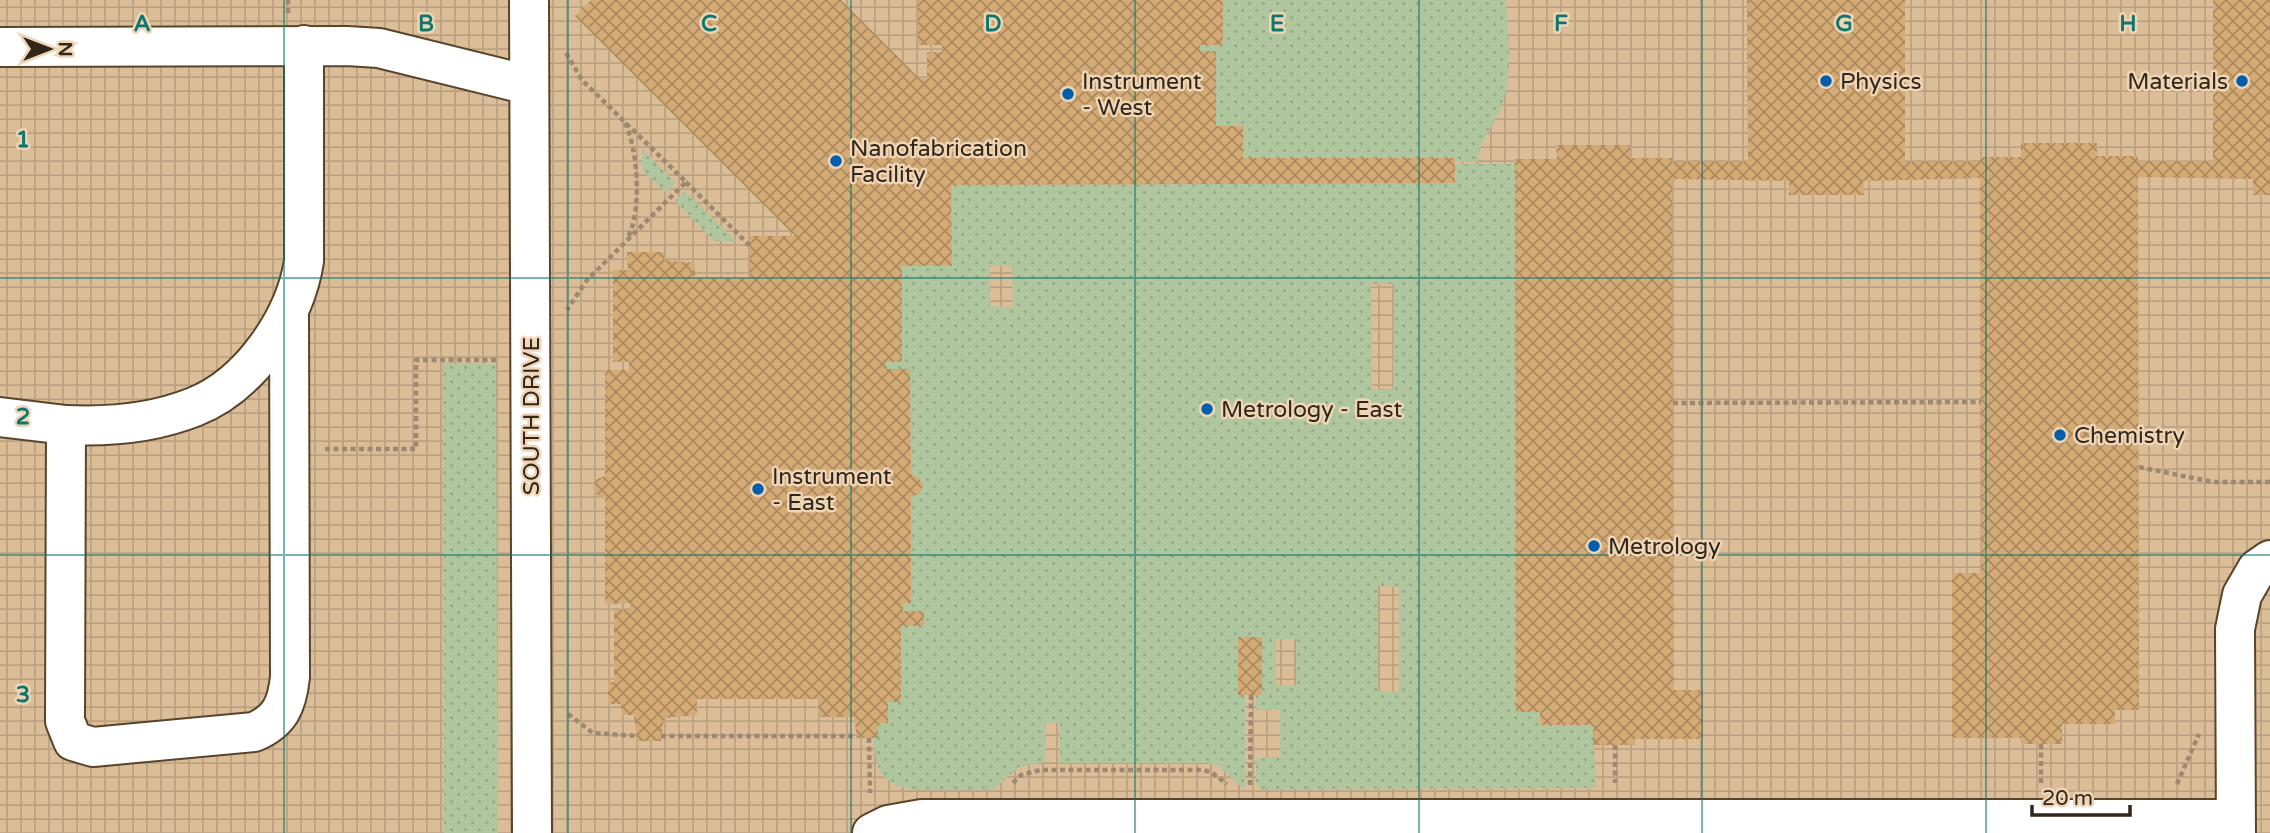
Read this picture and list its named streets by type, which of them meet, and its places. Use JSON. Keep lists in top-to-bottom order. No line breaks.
{"streets":{"street":["SOUTH DRIVE"]},"places":["Physics","Materials","Instrument - West","Nanofabrication Facility","Metrology - East","Chemistry","Instrument - East","Metrology"],"scale_bar":"20 m","north":"right","grid":{"columns":["A","B","C","D","E","F","G","H"],"rows":["1","2","3"]}}
